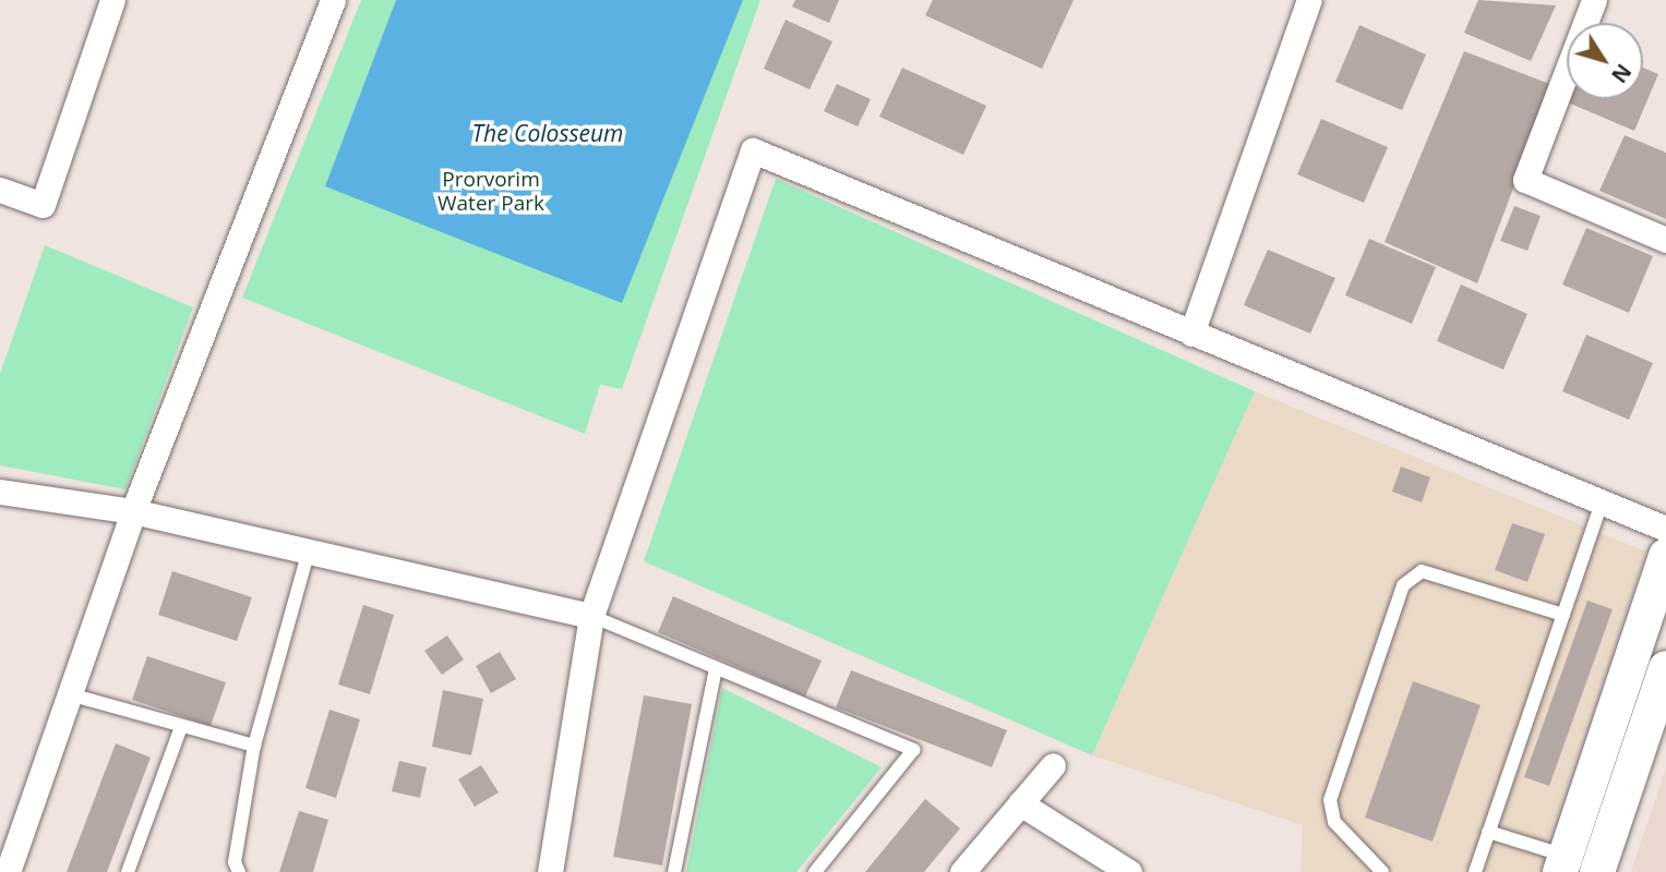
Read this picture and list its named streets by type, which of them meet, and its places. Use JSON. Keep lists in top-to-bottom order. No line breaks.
{"water":["The Colosseum"],"parks":["Prorvorim Water Park"],"north":"bottom right"}
